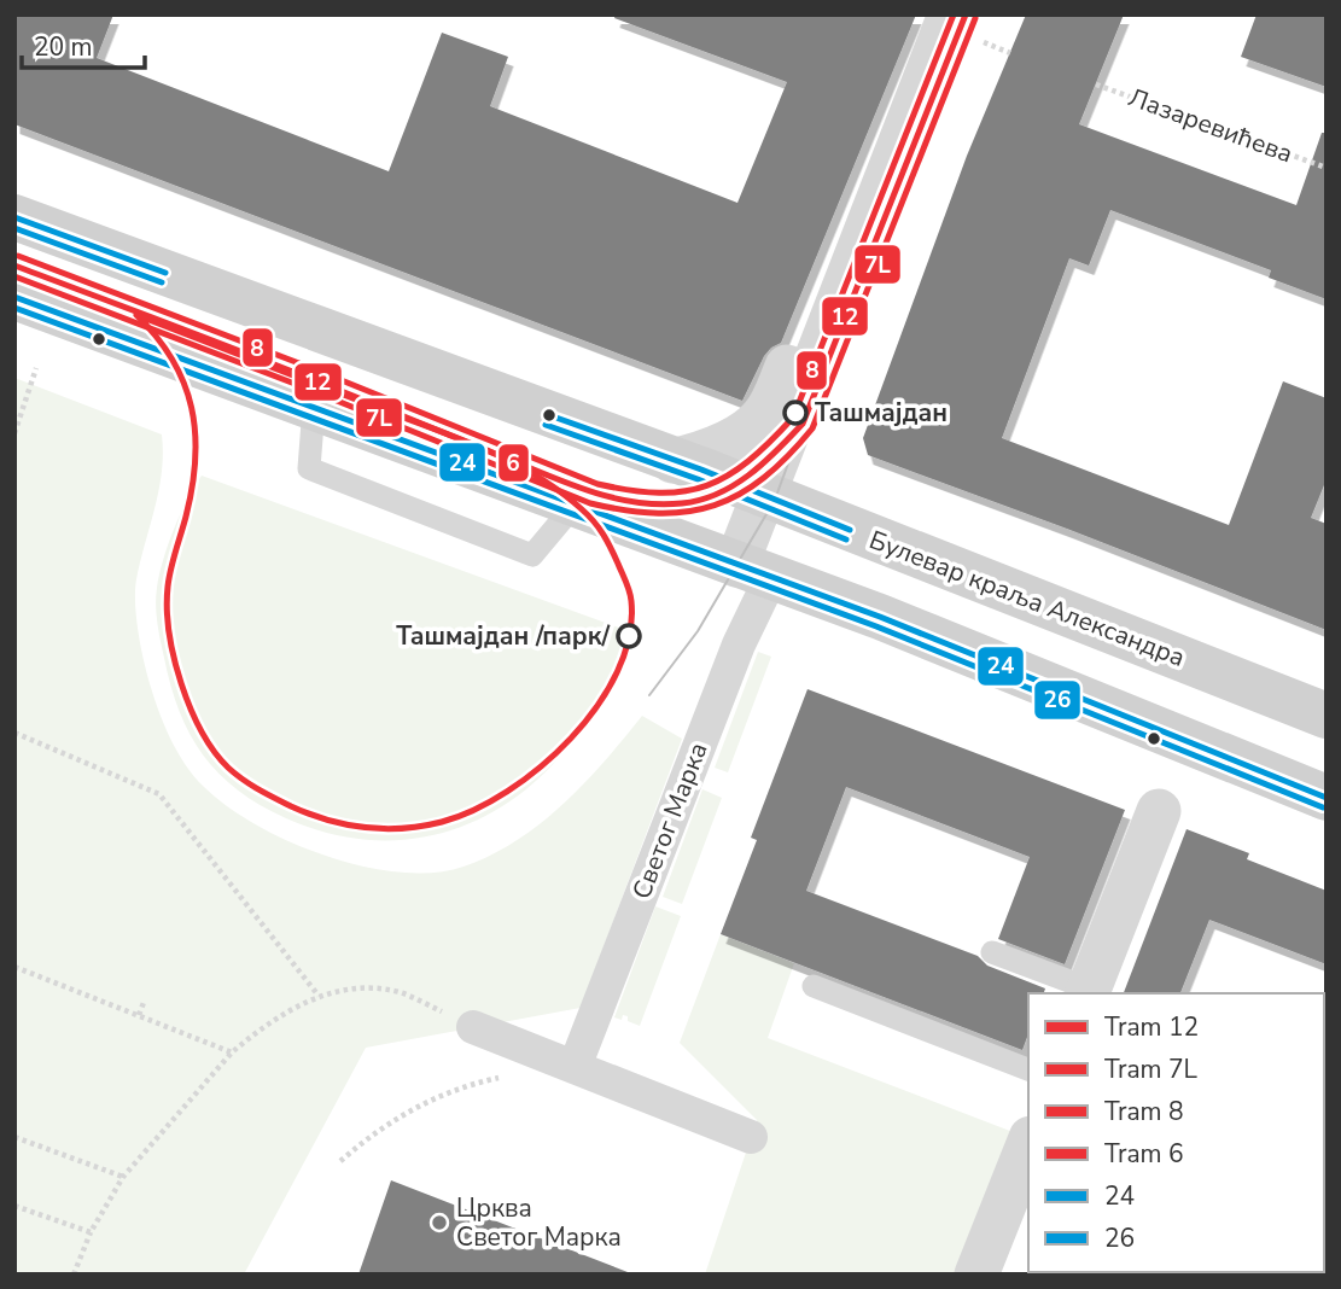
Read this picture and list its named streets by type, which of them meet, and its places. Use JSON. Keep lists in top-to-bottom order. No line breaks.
{"streets":{"main road":["Булевар краља Александра"],"street":["Светог Марка"],"path":["Лазаревићева"]},"places":["Ташмајдан","Ташмајдан /парк/","Црква Светог Марка"],"lines":["tram line 12","tram line 8","tram line 7L","transit line 24","transit line 26","tram line 6"],"legend":["Tram 12","Tram 7L","Tram 8","Tram 6","24","26"],"scale_bar":"20 m"}
